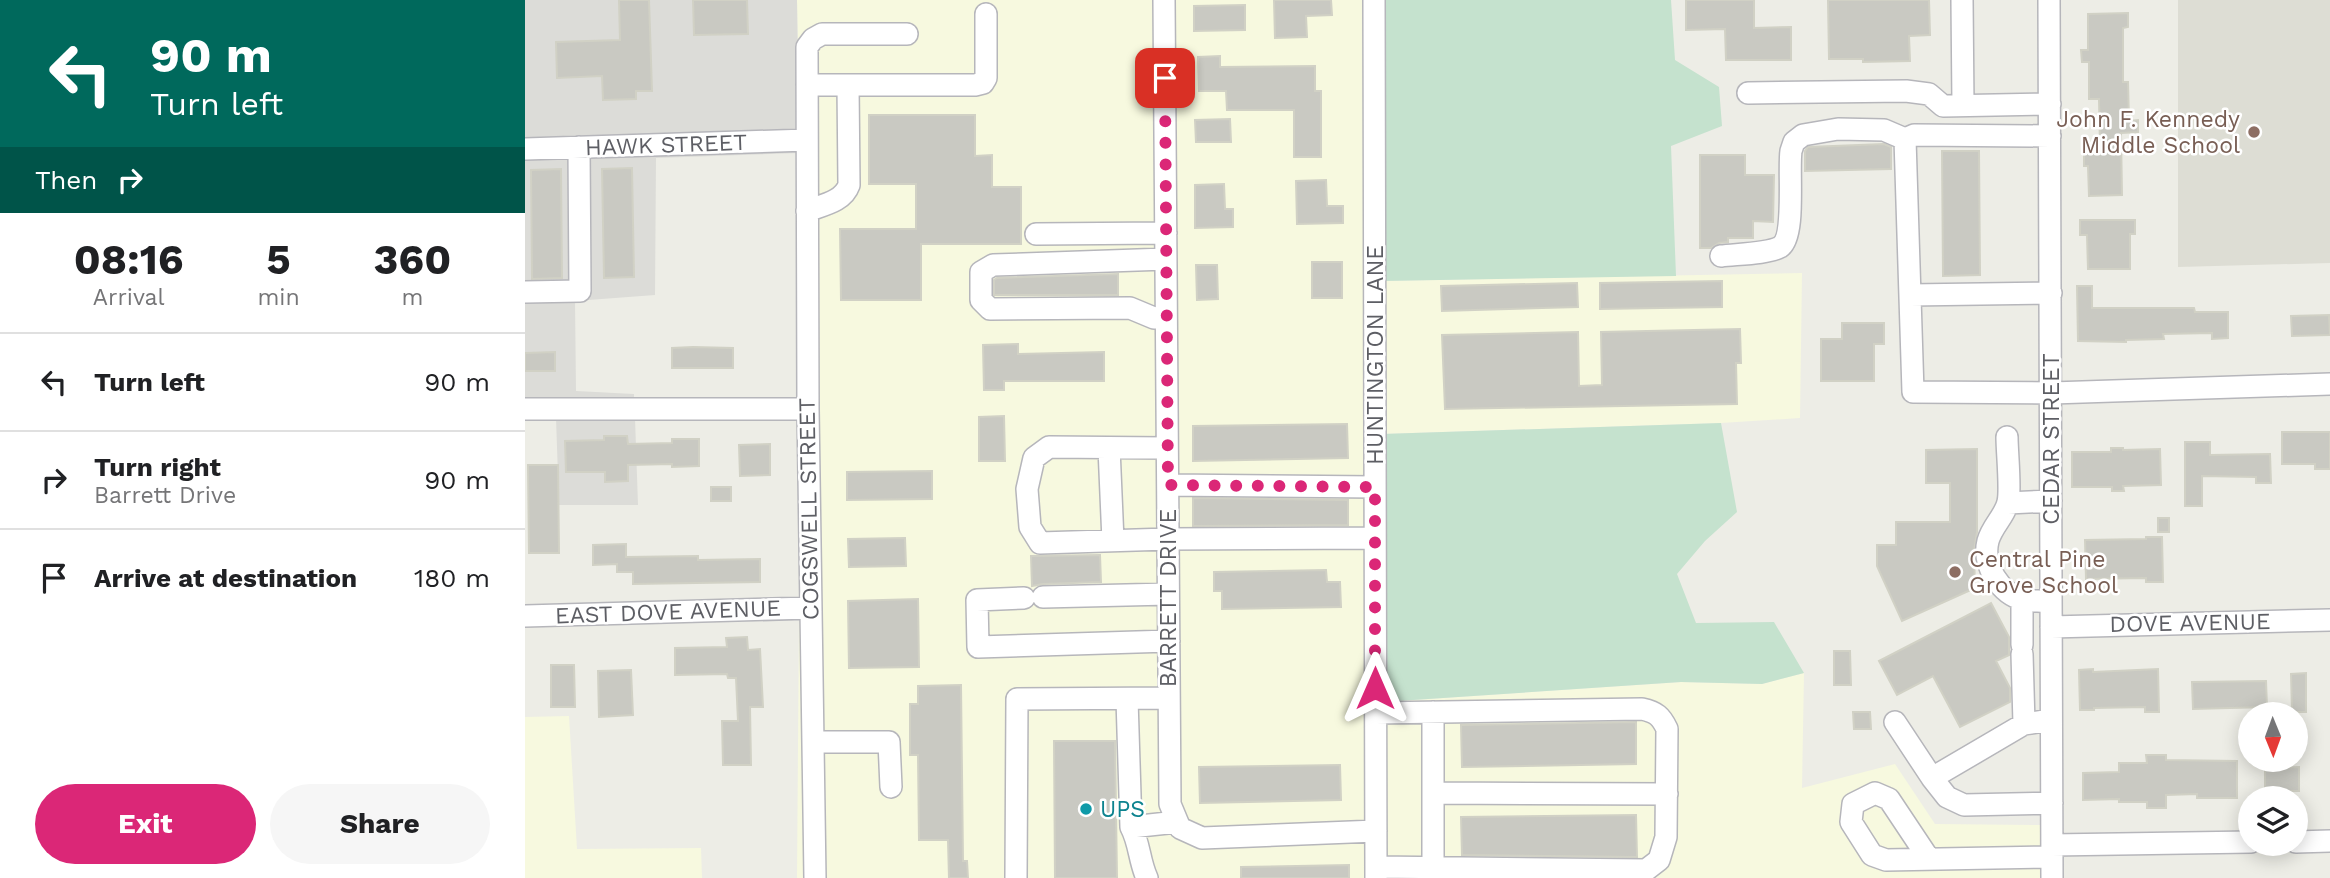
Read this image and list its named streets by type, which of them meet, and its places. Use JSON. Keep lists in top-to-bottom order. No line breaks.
{"streets":{"street":["HAWK STREET","HUNTINGTON LANE","CEDAR STREET","COGSWELL STREET","BARRETT DRIVE","EAST DOVE AVENUE","DOVE AVENUE"]},"crossings":[["HAWK STREET","COGSWELL STREET"],["CEDAR STREET","DOVE AVENUE"],["COGSWELL STREET","EAST DOVE AVENUE"]],"places":["John F. Kennedy Middle School","Central Pine Grove School","UPS"],"north":"bottom","page":{"turn":["90 m","Turn left"],"then":"Then","eta":["08:16","Arrival","5","min","360","m"],"list":[{"name":"Turn left","value":"90 m"},{"name":"Turn right","note":"Barrett Drive","value":"90 m"},{"name":"Arrive at destination","value":"180 m"}],"buttons":["Exit","Share"]}}
